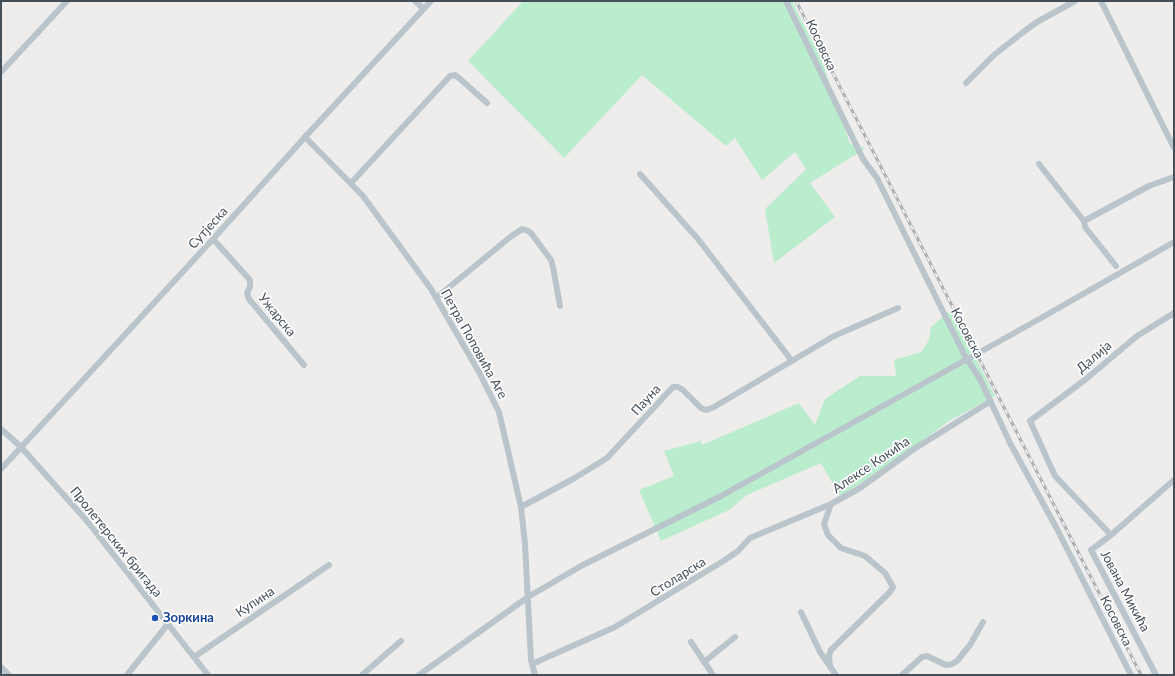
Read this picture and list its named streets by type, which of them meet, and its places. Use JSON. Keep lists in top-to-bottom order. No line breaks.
{"streets":{"street":["Косовска","Сутјеска","Ужарска","Петра Поповића Аге","Далија","Пауна","Алексе Кокића","Пролетерских бригада","Столарска","Јована Микића","Купина"]},"crossings":[["Косовска","Алексе Кокића"],["Сутјеска","Ужарска"],["Сутјеска","Петра Поповића Аге"],["Сутјеска","Пролетерских бригада"],["Петра Поповића Аге","Пауна"],["Петра Поповића Аге","Столарска"],["Далија","Јована Микића"],["Алексе Кокића","Столарска"],["Пролетерских бригада","Купина"]],"places":["Зоркина"]}
